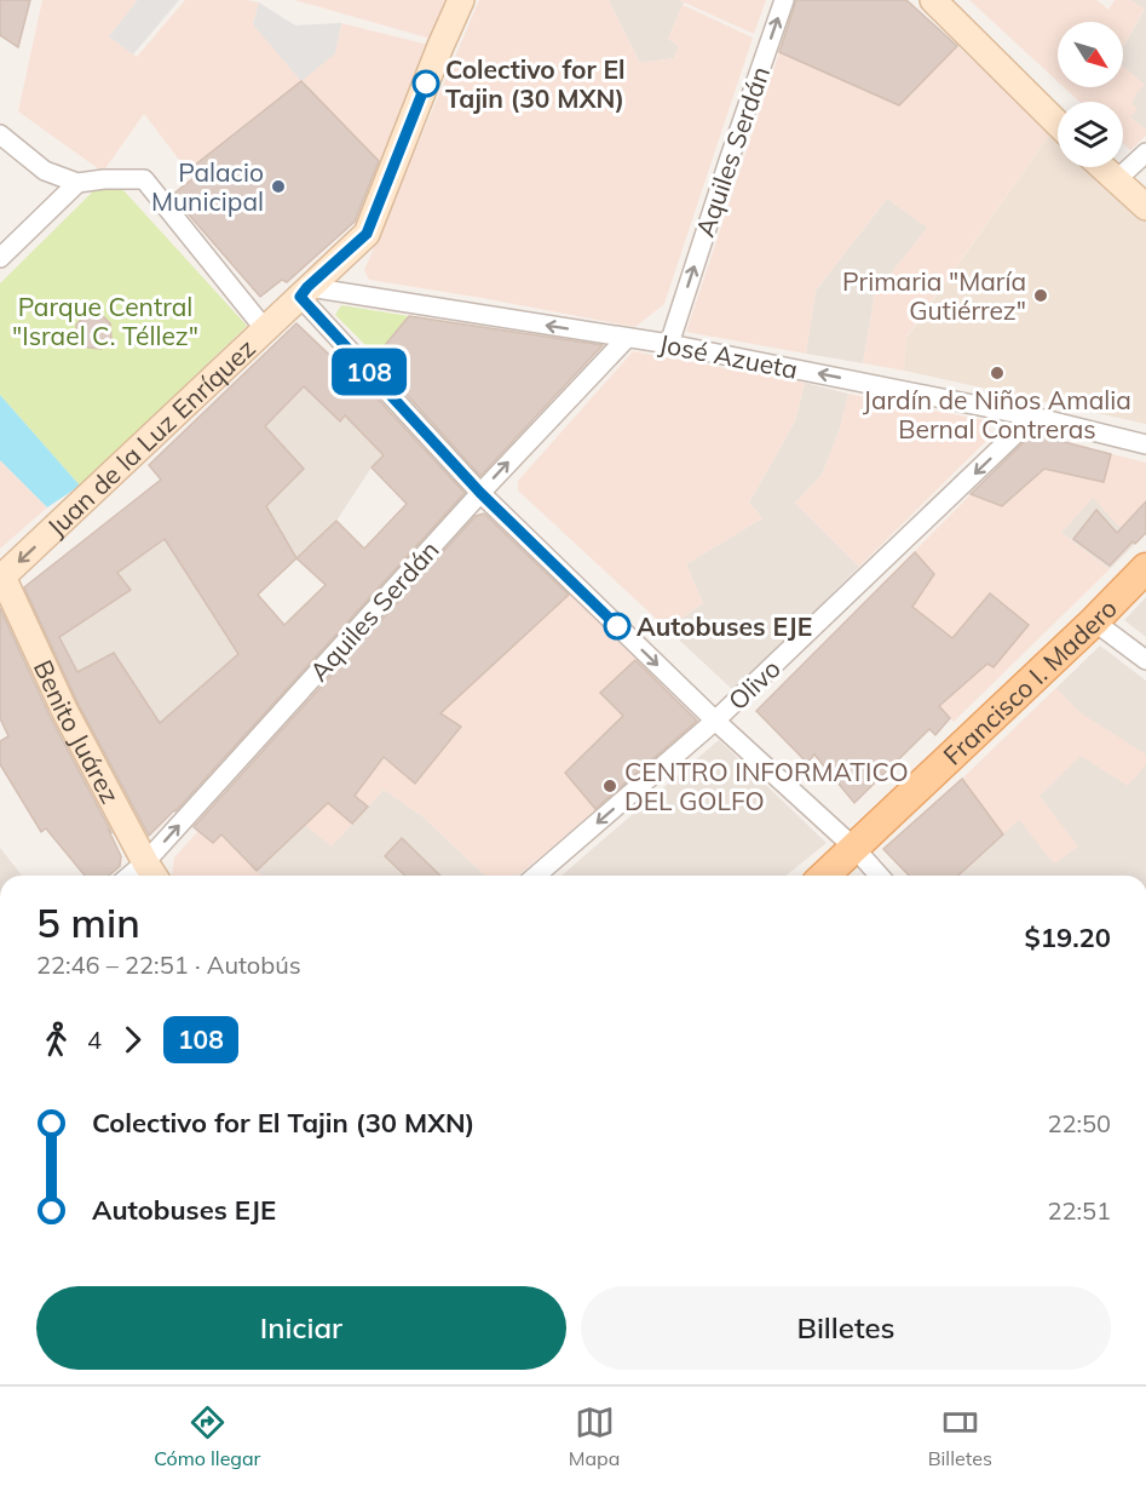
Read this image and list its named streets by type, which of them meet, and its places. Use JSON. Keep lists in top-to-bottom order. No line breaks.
{"streets":{"main road":["Francisco I. Madero"],"street":["Aquiles Serdán","José Azueta","Juan de la Luz Enríquez","Olivo","Benito Juárez"]},"crossings":[["Aquiles Serdán","José Azueta"],["Aquiles Serdán","Benito Juárez"],["José Azueta","Juan de la Luz Enríquez"],["José Azueta","Olivo"],["Juan de la Luz Enríquez","Benito Juárez"]],"one_way":["Aquiles Serdán","José Azueta","Juan de la Luz Enríquez","Olivo"],"parks":["Parque Central \"Israel C. Téllez\""],"places":["Colectivo for El Tajin (30 MXN)","Palacio Municipal","Primaria \"María Gutiérrez\"","Jardín de Niños Amalia Bernal Contreras","Autobuses EJE","CENTRO INFORMATICO DEL GOLFO"],"lines":["bus line 108"],"north":"bottom right","page":{"on_map":"108","heading":["5 min","22:46 – 22:51 · Autobús","$19.20"],"legs":["4","108"],"list":[{"name":"Colectivo for El Tajin (30 MXN)","value":"22:50"},{"name":"Autobuses EJE","value":"22:51"}],"buttons":["Iniciar","Billetes"],"tabs":["Cómo llegar","Mapa","Billetes"]}}
